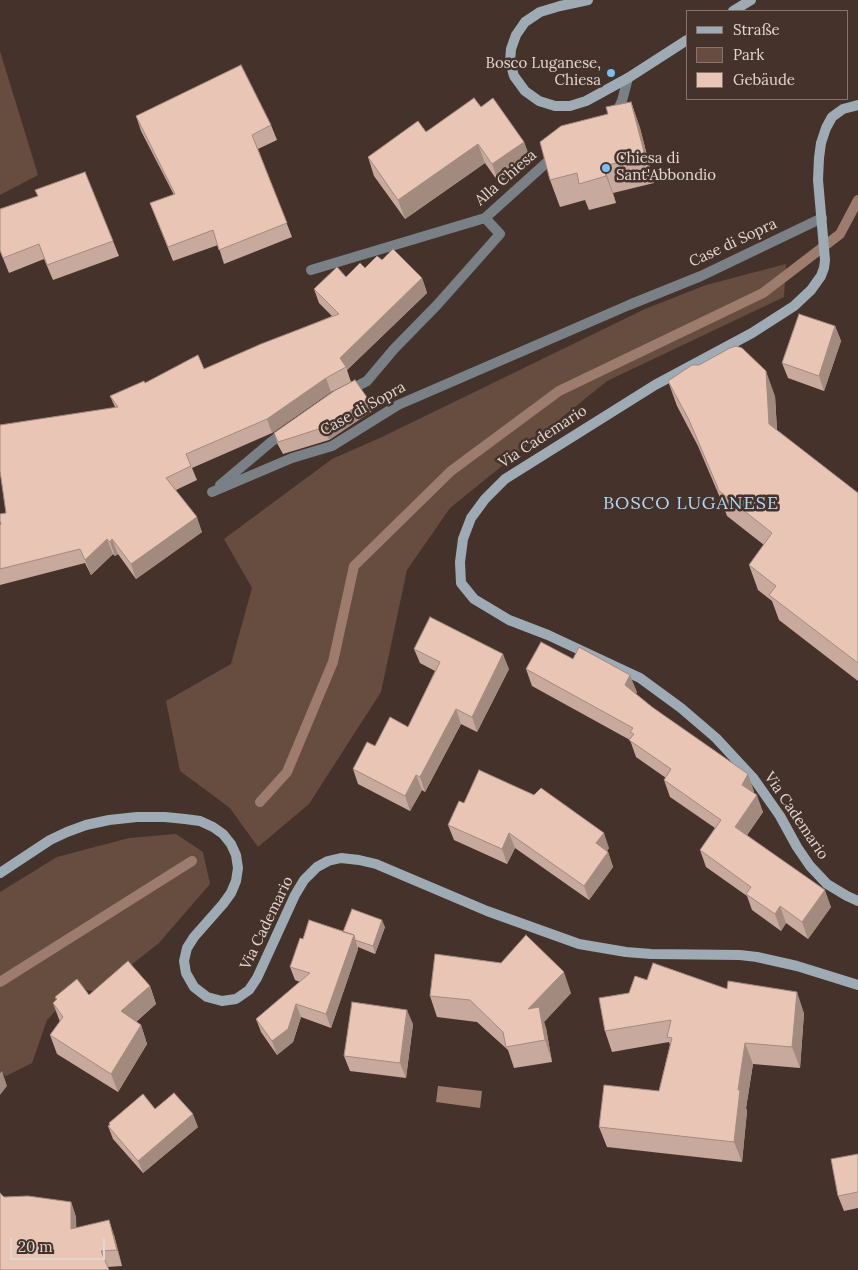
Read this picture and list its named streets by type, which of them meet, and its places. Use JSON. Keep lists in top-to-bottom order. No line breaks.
{"streets":{"street":["Alla Chiesa","Case di Sopra","Via Cademario"]},"crossings":[["Alla Chiesa","Case di Sopra"],["Case di Sopra","Via Cademario"]],"districts":["BOSCO LUGANESE"],"places":["Bosco Luganese, Chiesa","Chiesa di Sant'Abbondio"],"legend":["Straße","Park","Gebäude"],"scale_bar":"20 m"}
